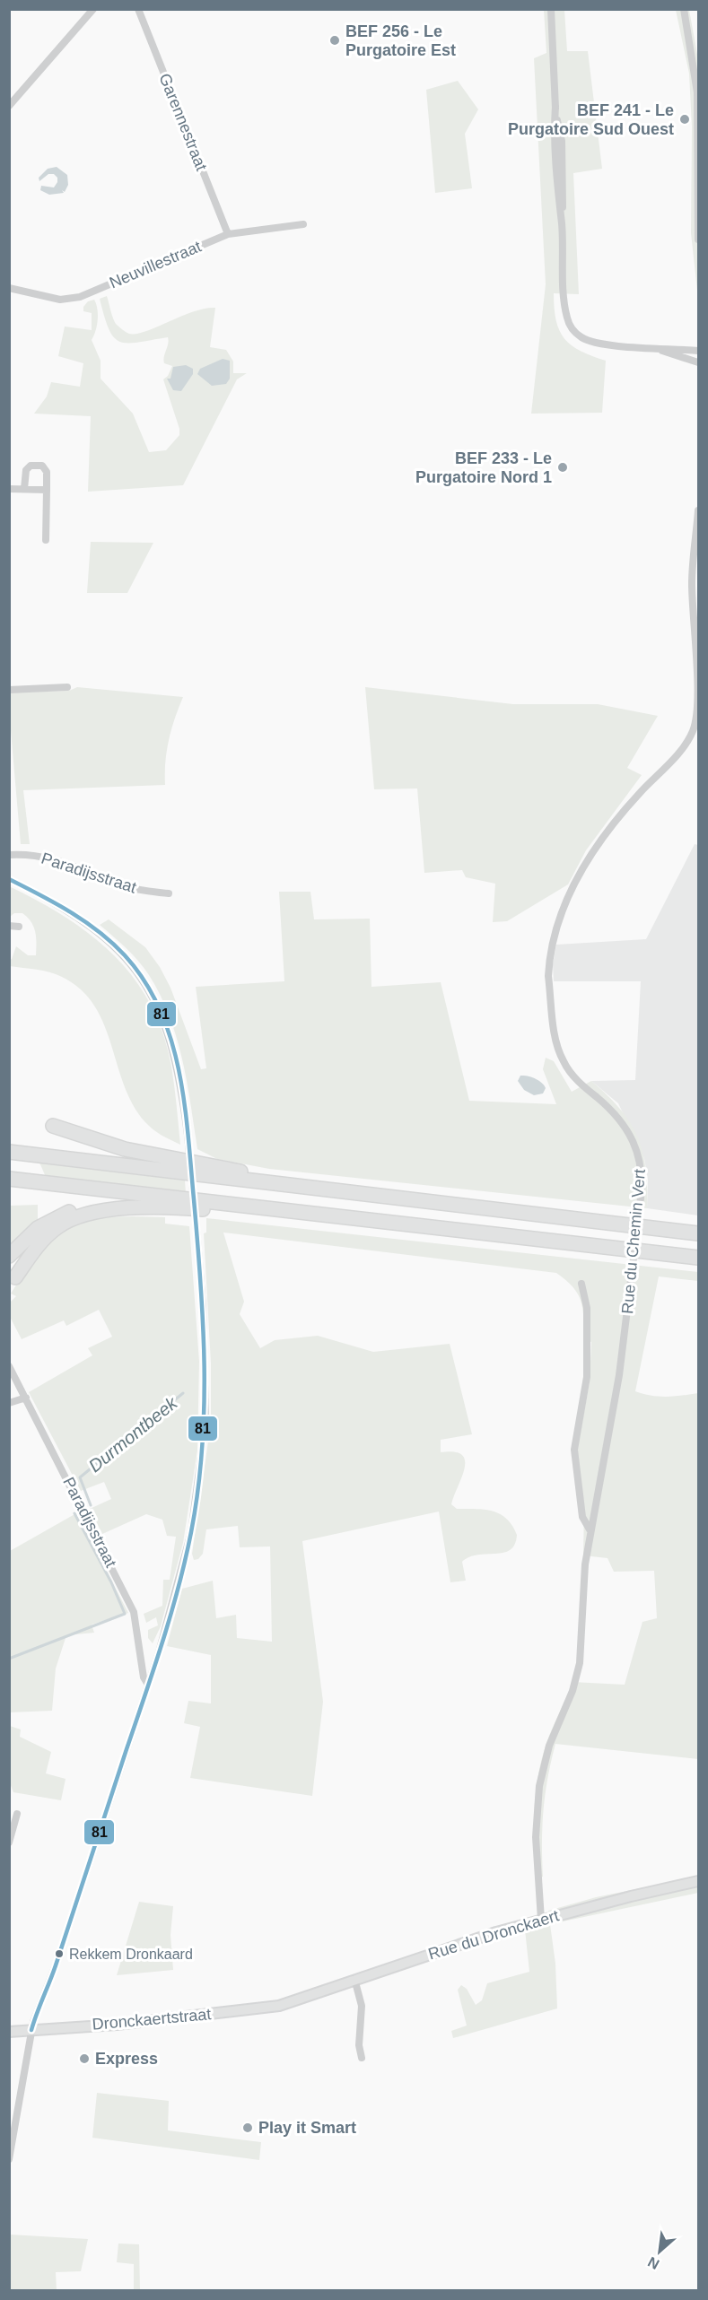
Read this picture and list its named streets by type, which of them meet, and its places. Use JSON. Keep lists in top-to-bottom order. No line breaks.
{"streets":{"main road":["Rue du Dronckaert","Dronckaertstraat"],"street":["Garennestraat","Neuvillestraat","Paradijsstraat","Rue du Chemin Vert"]},"crossings":[["Garennestraat","Neuvillestraat"],["Paradijsstraat","Dronckaertstraat"],["Rue du Chemin Vert","Rue du Dronckaert"],["Rue du Dronckaert","Dronckaertstraat"]],"water":["Durmontbeek"],"places":["BEF 256 - Le Purgatoire Est","BEF 241 - Le Purgatoire Sud Ouest","BEF 233 - Le Purgatoire Nord 1","Rekkem Dronkaard","Express","Play it Smart"],"lines":["transit line 81"],"north":"bottom left"}
